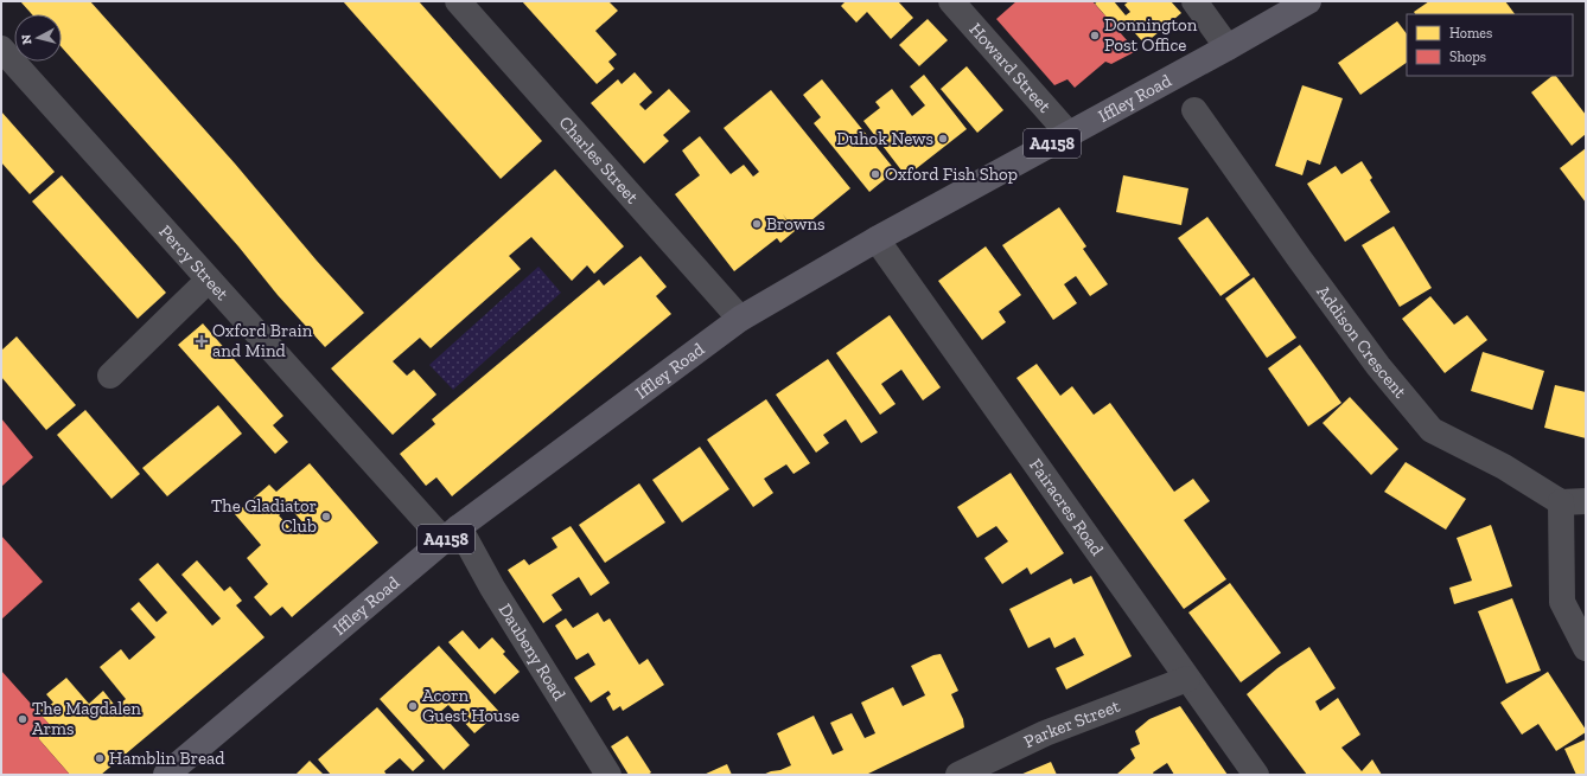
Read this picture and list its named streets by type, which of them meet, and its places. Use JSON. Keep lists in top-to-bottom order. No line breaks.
{"streets":{"main road":["Iffley Road","A4158"],"street":["Howard Street","Charles Street","Percy Street","Addison Crescent","Fairacres Road","Daubeny Road","Parker Street"]},"crossings":[["Howard Street","Iffley Road"],["Iffley Road","Charles Street"],["Iffley Road","Percy Street"],["Iffley Road","Fairacres Road"],["Iffley Road","Daubeny Road"],["Percy Street","Daubeny Road"],["Fairacres Road","Parker Street"]],"places":{"other":["Donnington Post Office","Duhok News","Oxford Fish Shop","Browns","The Gladiator Club","Acorn Guest House","The Magdalen Arms","Hamblin Bread"],"health":["Oxford Brain and Mind"]},"legend":["Homes","Shops"],"north":"left"}
